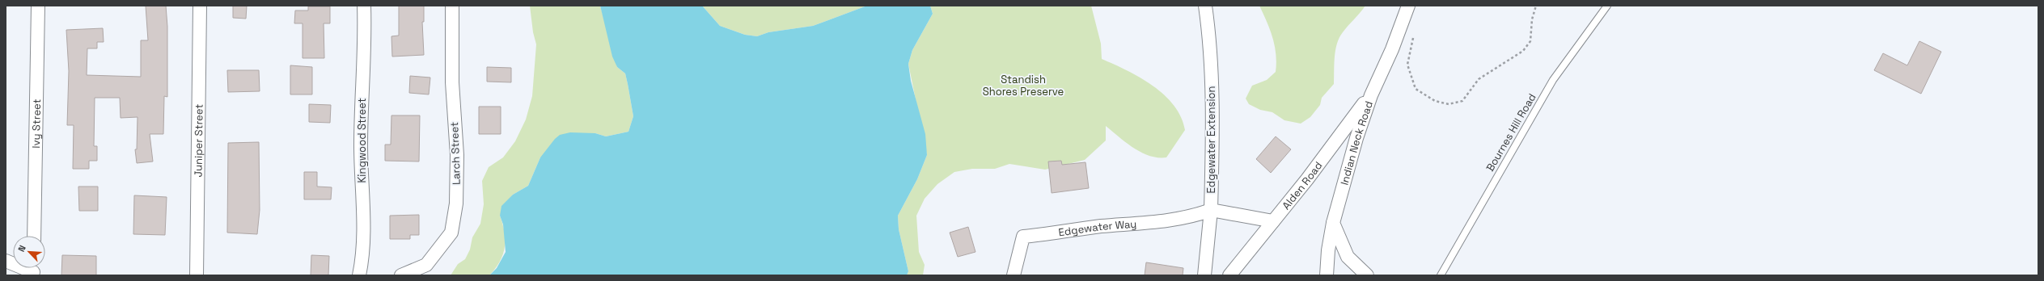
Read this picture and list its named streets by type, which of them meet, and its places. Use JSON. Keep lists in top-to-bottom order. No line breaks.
{"streets":{"street":["Ivy Street","Edgewater Extension","Juniper Street","Kingwood Street","Indian Neck Road","Larch Street","Alden Road","Edgewater Way"],"lane":["Bournes Hill Road"]},"crossings":[["Edgewater Extension","Edgewater Way"],["Indian Neck Road","Alden Road"]],"parks":["Standish Shores Preserve"],"north":"top left"}
